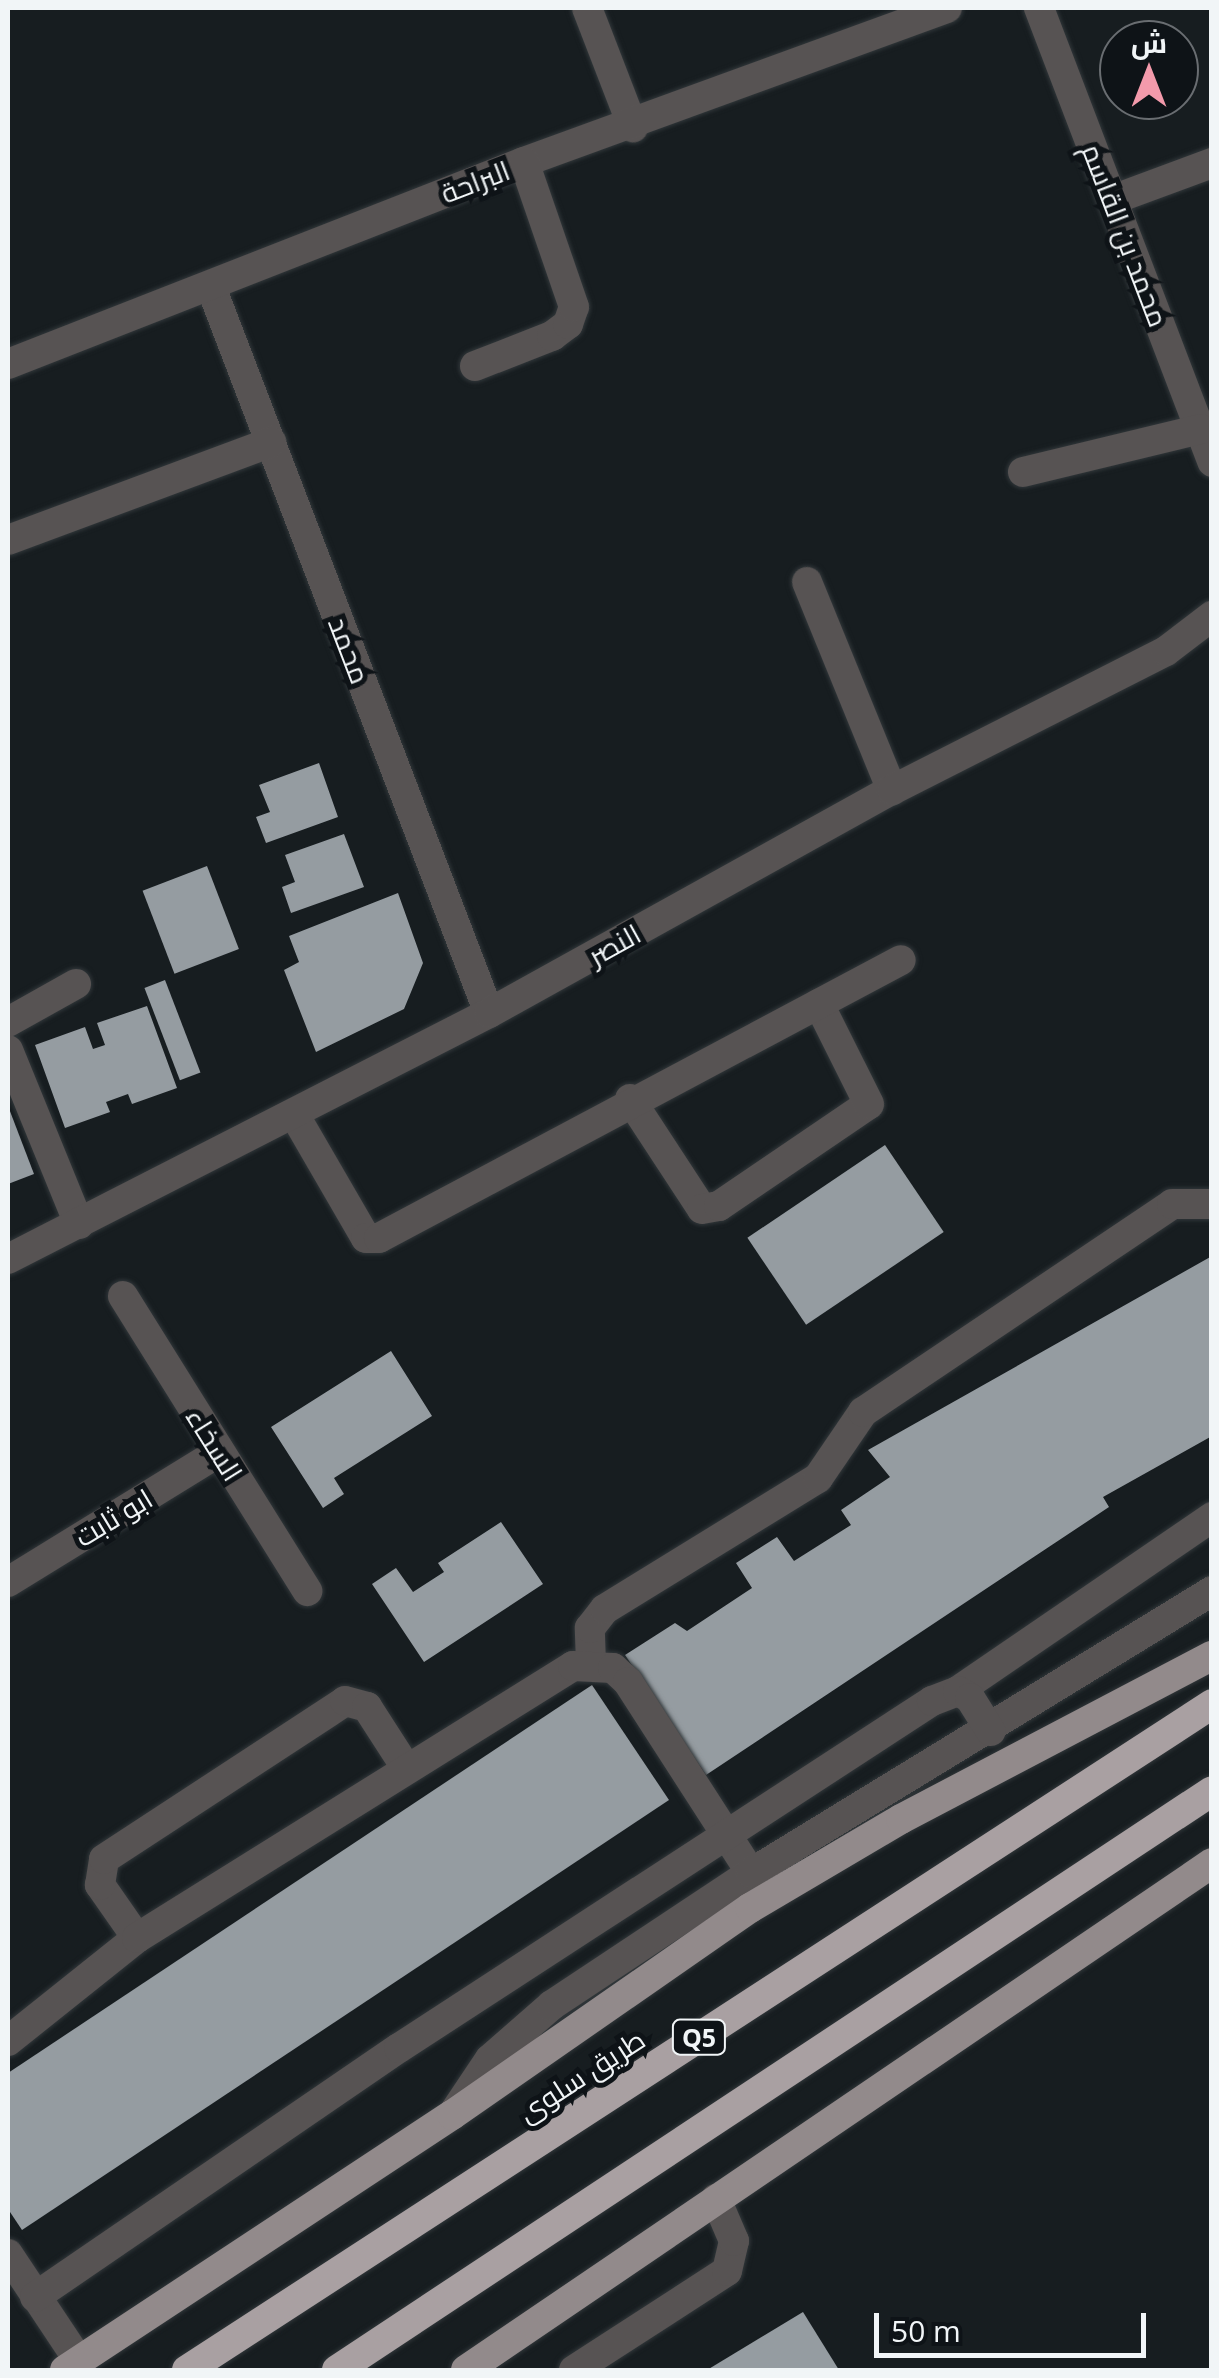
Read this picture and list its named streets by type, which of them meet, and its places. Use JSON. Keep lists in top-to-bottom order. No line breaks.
{"streets":{"highway":["Q5","طريق سلوى"],"street":["البراحة","محمد بن القاسم","محمد","النصر","السخاء","ابو ثابت"]},"crossings":[["البراحة","محمد"],["محمد","النصر"],["السخاء","ابو ثابت"]],"scale_bar":"50 m","north":"top"}
